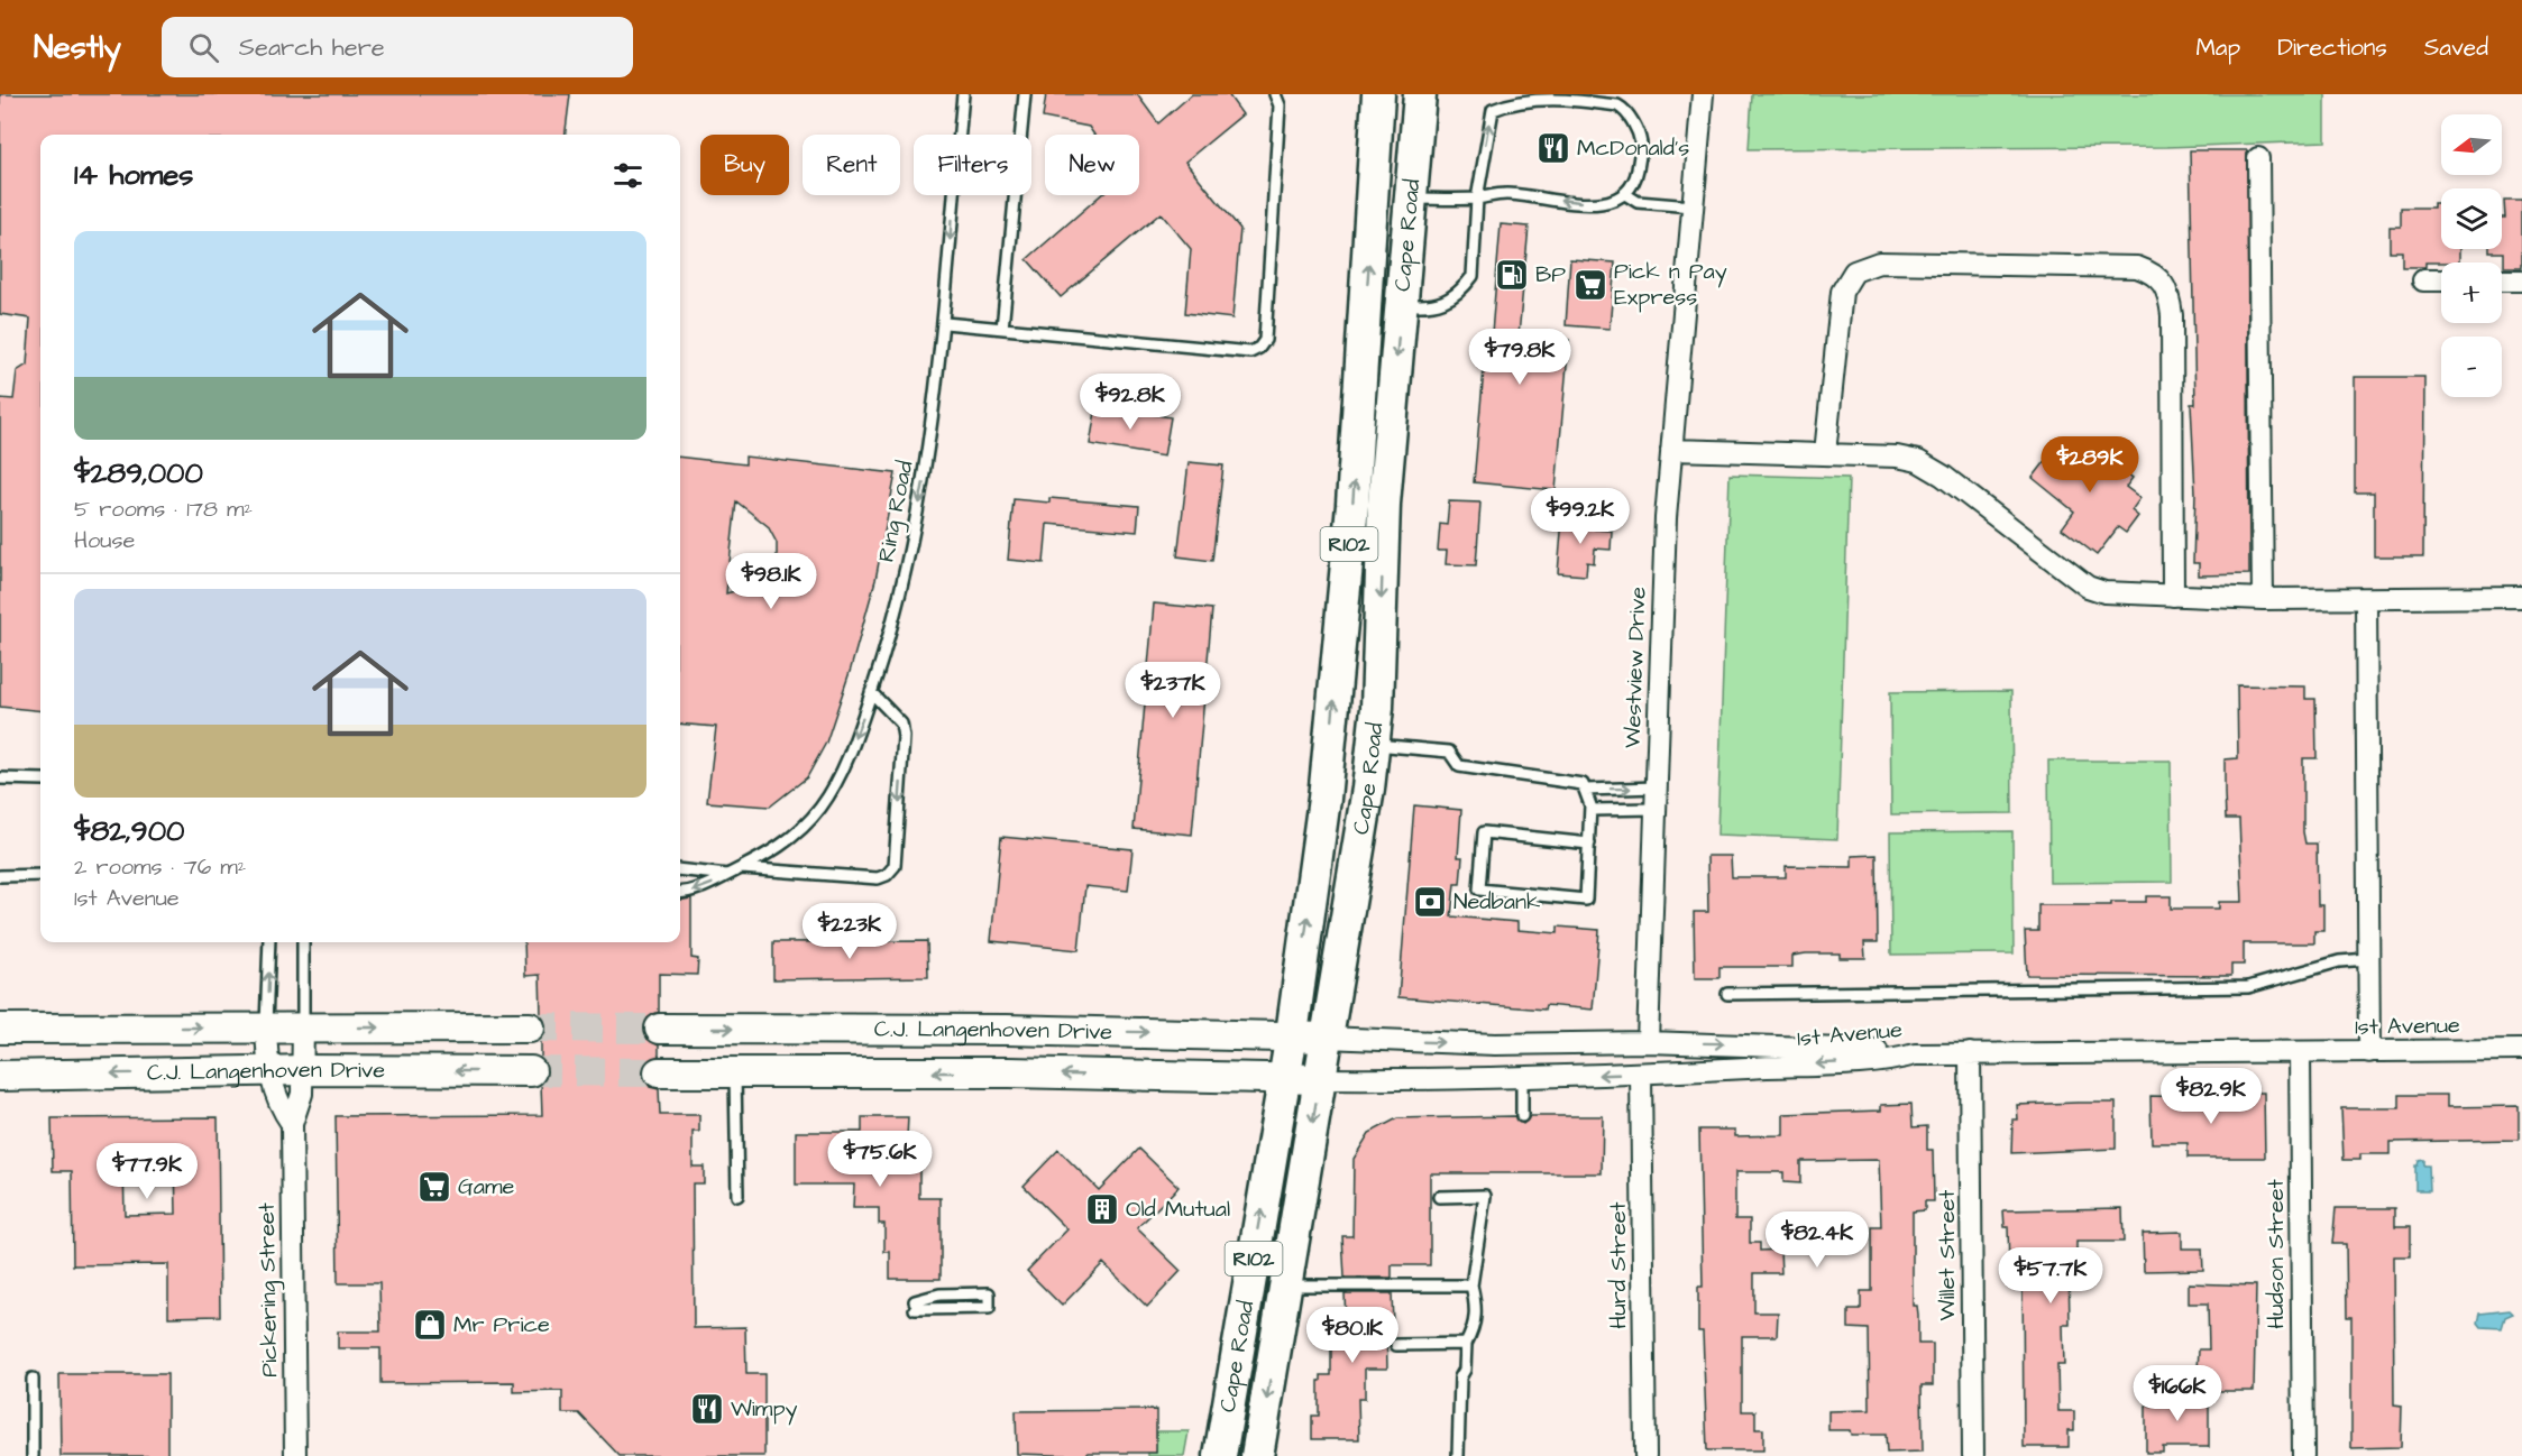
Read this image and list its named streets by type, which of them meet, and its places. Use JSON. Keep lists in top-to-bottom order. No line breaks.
{"streets":{"main road":["Cape Road","R102","C.J. Langenhoven Drive"],"street":["Westview Drive","1st Avenue","Hudson Street","Willet Street","Hurd Street","Pickering Street"],"lane":["Ring Road"]},"crossings":[["Cape Road","1st Avenue"],["Cape Road","C.J. Langenhoven Drive"],["Westview Drive","1st Avenue"],["1st Avenue","C.J. Langenhoven Drive"],["1st Avenue","Hudson Street"],["1st Avenue","Willet Street"],["1st Avenue","Hurd Street"],["C.J. Langenhoven Drive","Pickering Street"]],"one_way":["Ring Road"],"places":{"restaurant":["McDonald's","Wimpy"],"fuel station":["BP"],"supermarket":["Pick n Pay Express","Game"],"bank":["Nedbank"],"building":["Old Mutual"],"shop":["Mr Price"]},"north":"left","page":{"header":"Nestly","search":"Search here","nav":["Map","Directions","Saved"],"map_buttons":["+","−"],"chip":["Buy","Rent","Filters","New"],"heading":"14 homes","list":[{"name":"$289,000","note":"5 rooms · 178 m² · House"},{"name":"$82,900","note":"2 rooms · 76 m² · 1st Avenue"}],"price":["$79.8K","$92.8K","$289K","$99.2K","$98.1K","$237K","$223K","$82.9K","$75.6K","$77.9K","$82.4K","$57.7K","$80.1K","$166K"]}}
